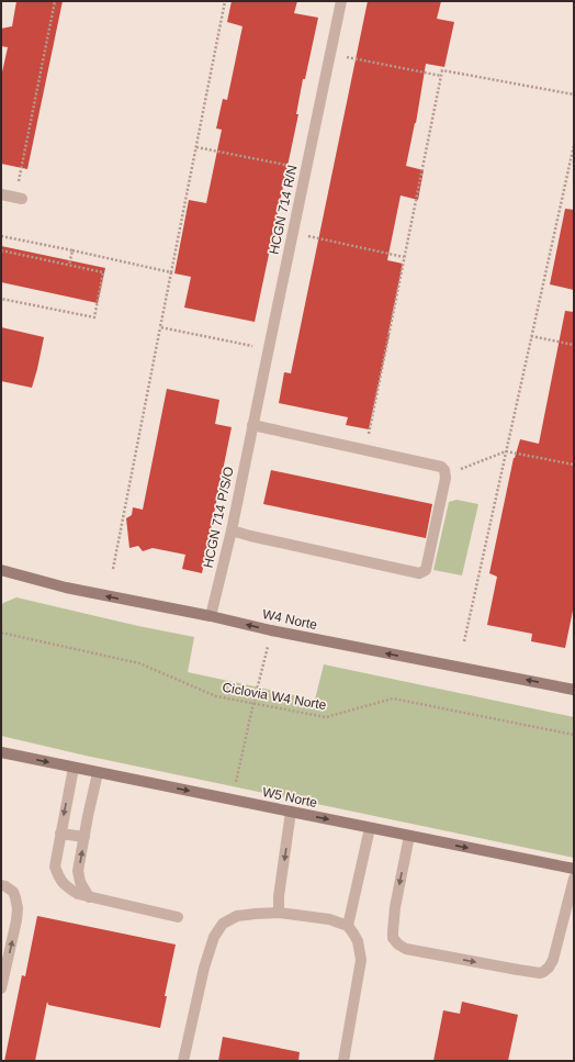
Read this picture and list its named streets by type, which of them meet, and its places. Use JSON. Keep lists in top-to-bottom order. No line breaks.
{"streets":{"main road":["W4 Norte","W5 Norte"],"street":["HCGN 714 R/N","HCGN 714 P/S/O"],"path":["Ciclovia W4 Norte"]},"crossings":[["HCGN 714 R/N","HCGN 714 P/S/O"],["HCGN 714 P/S/O","W4 Norte"]],"one_way":["W4 Norte","W5 Norte"]}
